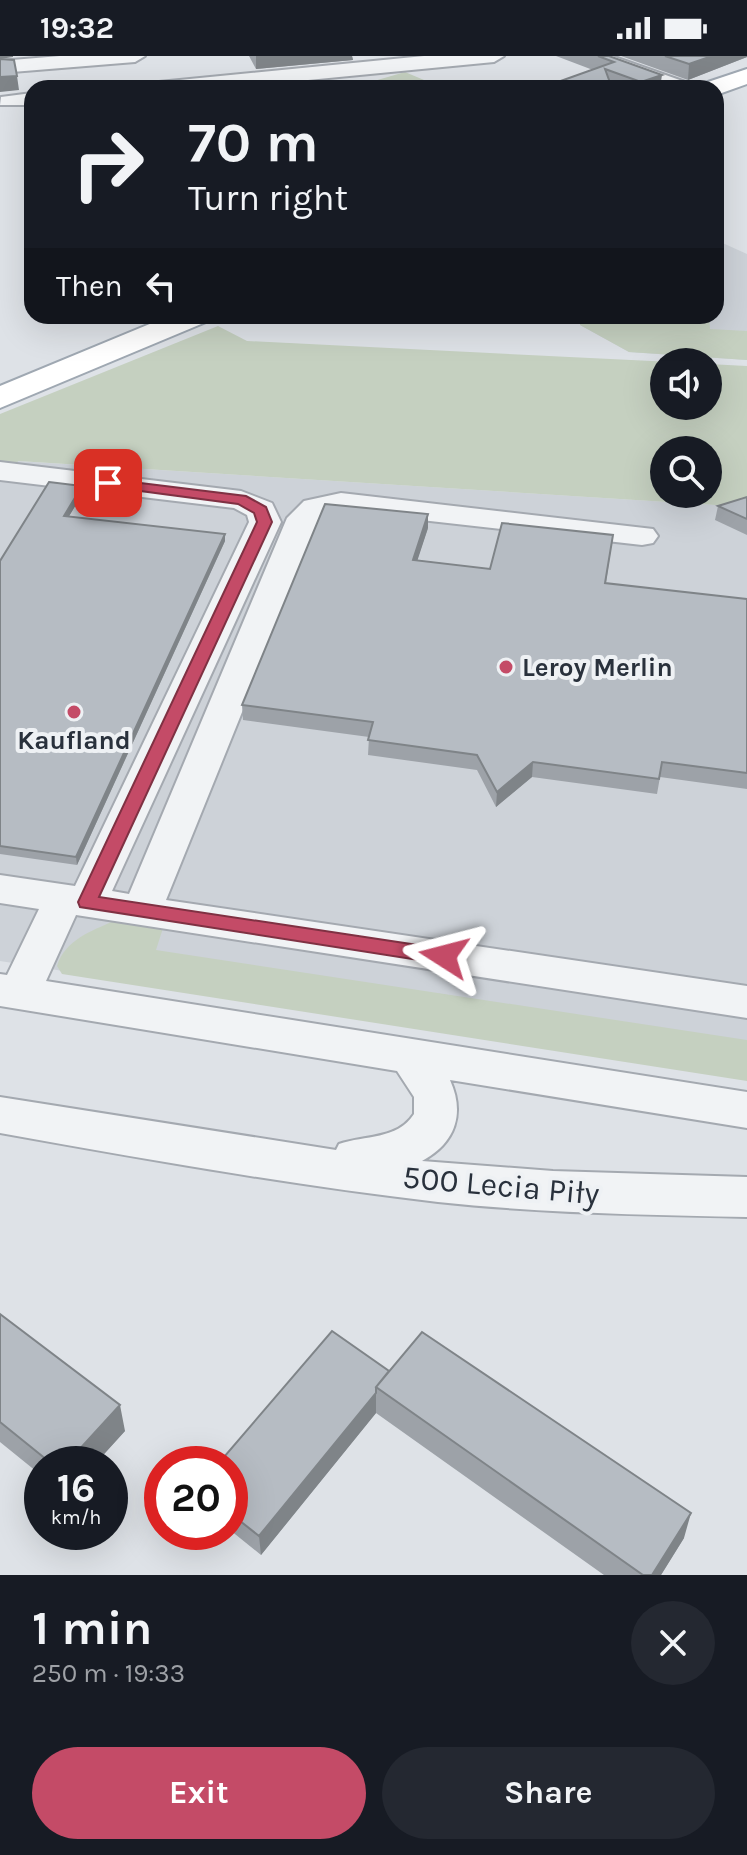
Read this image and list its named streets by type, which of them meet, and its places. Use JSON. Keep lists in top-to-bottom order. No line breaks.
{"streets":{"street":["500 Lecia Piły"]},"places":["Leroy Merlin","Kaufland"],"page":{"status":"19:32","turn":["70 m","Turn right"],"then":"Then","speed":"16 km/h","limit":"20","heading":["1 min","250 m · 19:33"],"buttons":["Exit","Share"]}}
